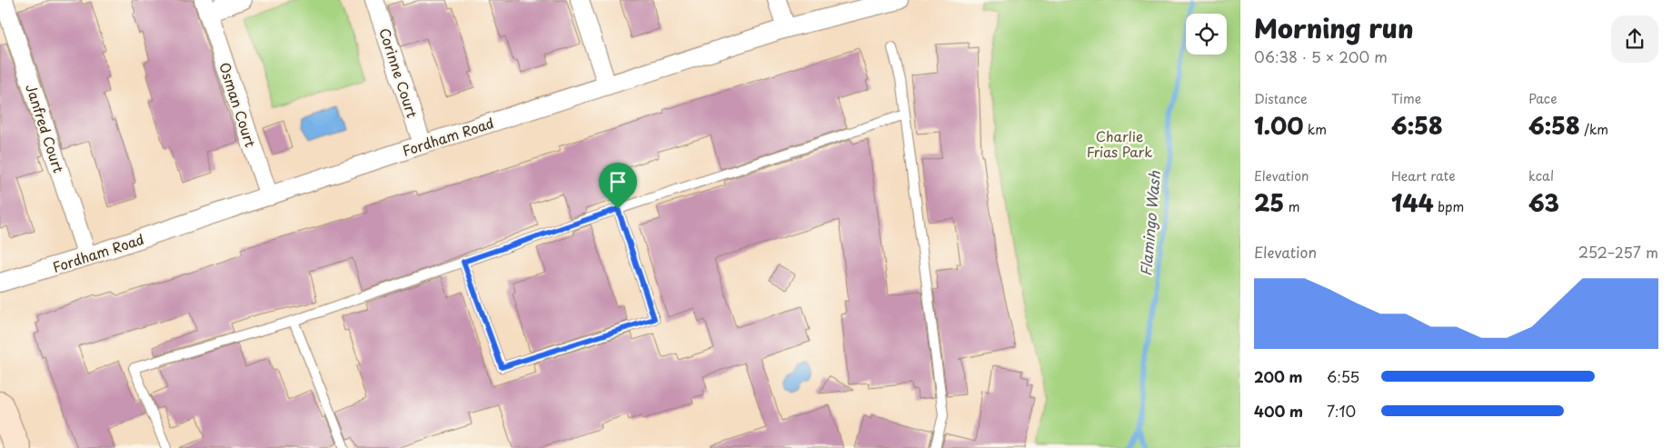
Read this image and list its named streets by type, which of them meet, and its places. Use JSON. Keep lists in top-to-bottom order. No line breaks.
{"streets":{"street":["Corinne Court","Osman Court","Janfred Court","Fordham Road"]},"crossings":[["Corinne Court","Fordham Road"],["Osman Court","Fordham Road"],["Janfred Court","Fordham Road"]],"water":["Flamingo Wash"],"parks":["Charlie Frias Park"],"page":{"heading":["Morning run","06:38 · 5 × 200 m"],"stats":[["Distance","1.00 km"],["Time","6:58"],["Pace","6:58 /km"],["Elevation","25 m"],["Heart rate","144 bpm"],["kcal","63"]],"chart":["Elevation","252–257 m"],"list":[{"name":"200 m","note":"6:55"},{"name":"400 m","note":"7:10"}]}}
